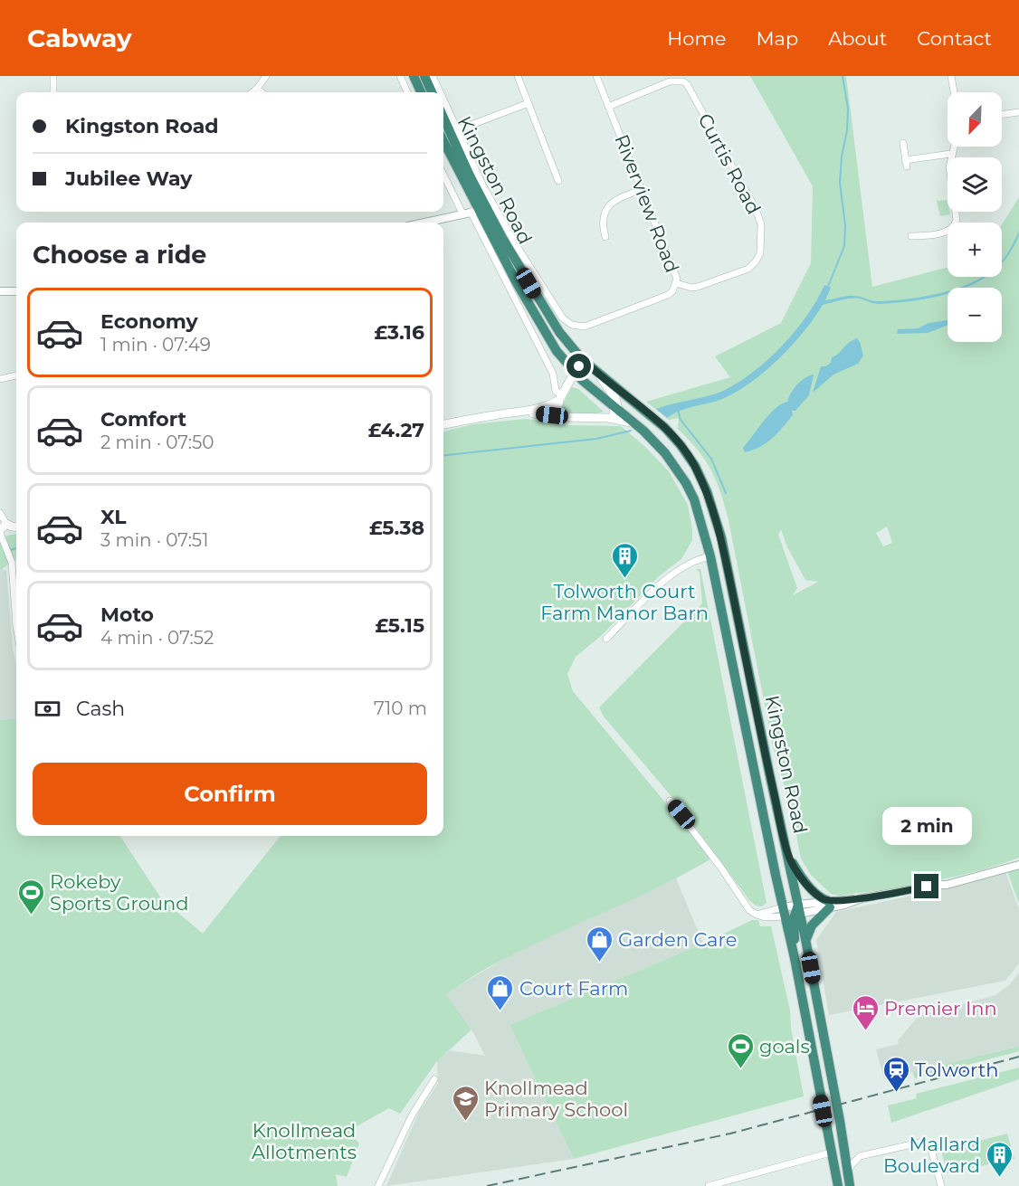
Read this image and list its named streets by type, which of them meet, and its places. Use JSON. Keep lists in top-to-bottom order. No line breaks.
{"streets":{"highway":["Kingston Road"],"street":["Curtis Road","Riverview Road"]},"crossings":[["Curtis Road","Riverview Road"],["Kingston Road","Riverview Road"]],"parks":["Knollmead Allotments"],"places":{"building":["Tolworth Court Farm Manor Barn","Mallard Boulevard"],"sports":["Rokeby Sports Ground","goals"],"shop":["Garden Care","Court Farm"],"hotel":["Premier Inn"],"station":["Tolworth"],"school or university":["Knollmead Primary School"]},"north":"bottom left","page":{"header":"Cabway","nav":["Home","Map","About","Contact"],"map_buttons":["+","−"],"banner":["Kingston Road","Jubilee Way"],"heading":"Choose a ride","list":[{"name":"Economy","note":"1 min · 07:49","value":"£3.16"},{"name":"Comfort","note":"2 min · 07:50","value":"£4.27"},{"name":"XL","note":"3 min · 07:51","value":"£5.38"},{"name":"Moto","note":"4 min · 07:52","value":"£5.15"}],"pay":["Cash","710 m"],"buttons":"Confirm","bubble":"2 min"}}
